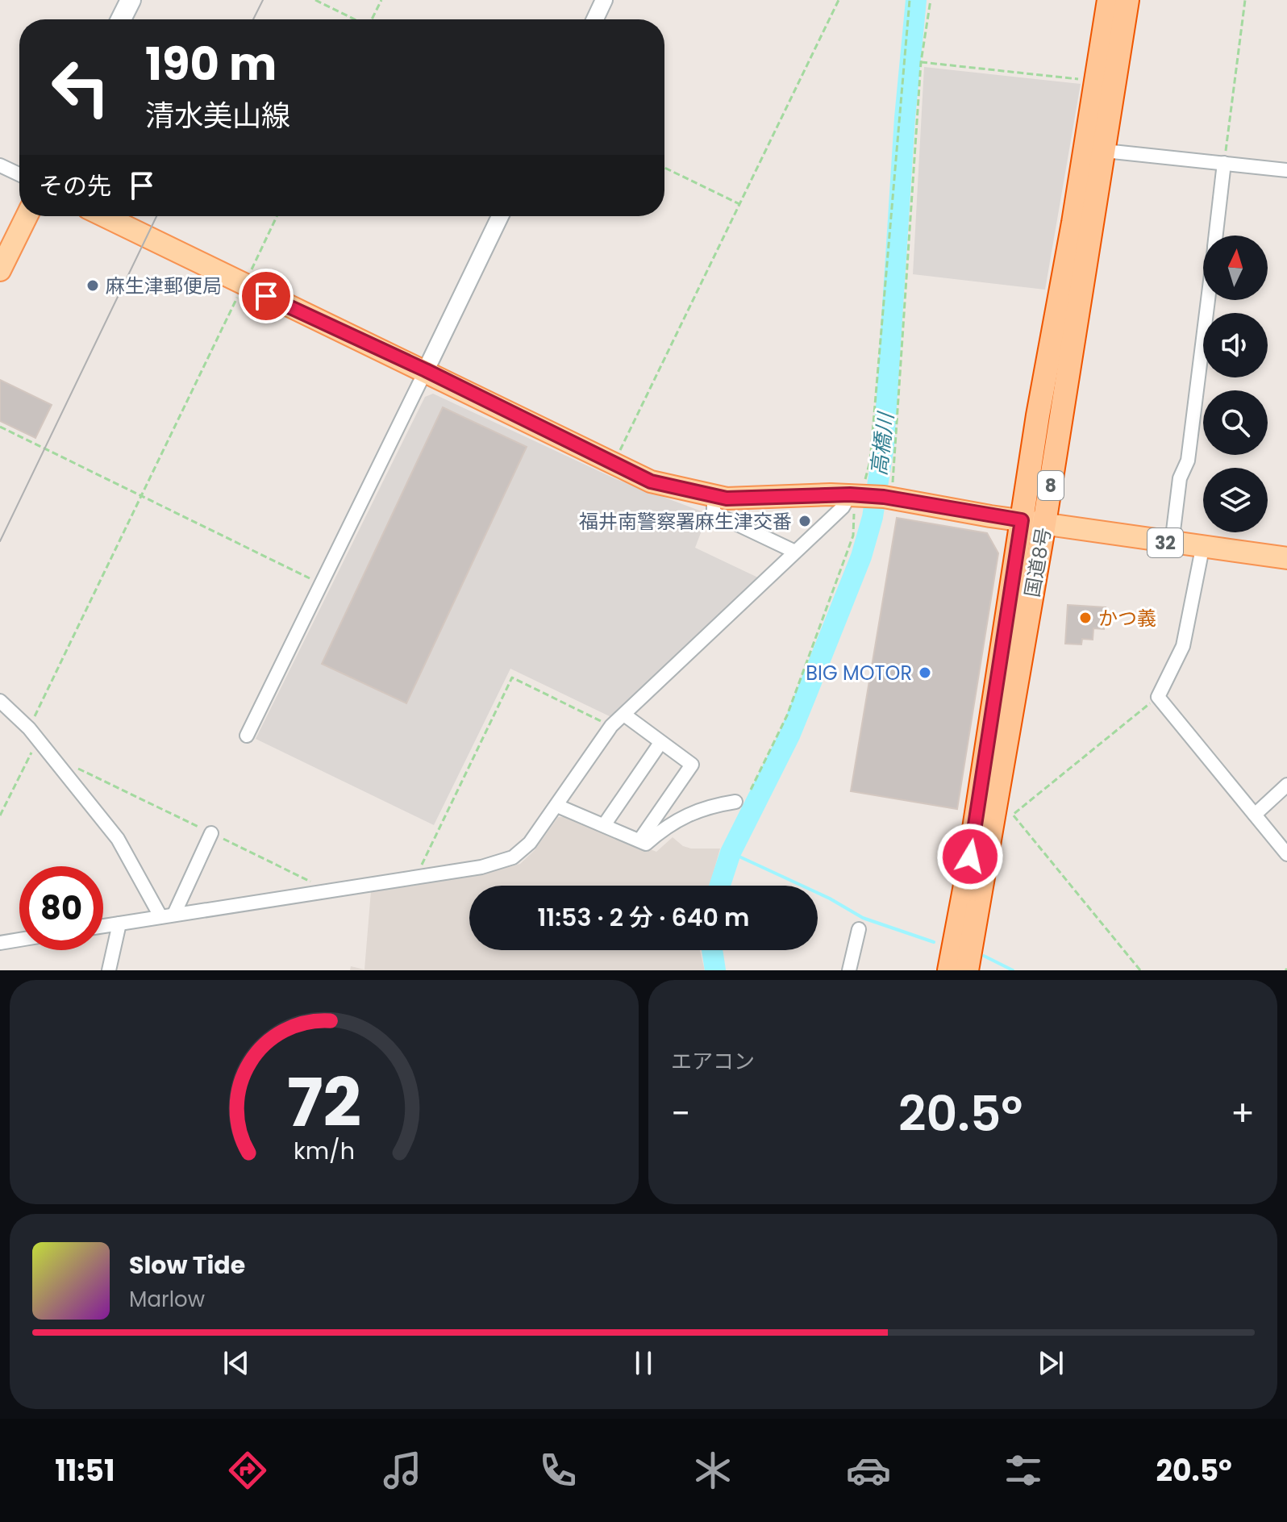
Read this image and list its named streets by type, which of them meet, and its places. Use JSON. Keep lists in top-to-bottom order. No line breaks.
{"streets":{"highway":["8","国道8号"],"main road":["32"]},"crossings":[["32","国道8号"]],"water":["高橋川"],"places":["麻生津郵便局","福井南警察署麻生津交番","かつ義","BIG MOTOR"],"north":"top","page":{"turn":["190 m","清水美山線"],"then":"その先","limit":"80","trip":"11:53 · 2 分 · 640 m","tile":"エアコン","heat":["−","20.5°","+"],"song":["Slow Tide","Marlow"],"tabs":["11:51","20.5°"],"gauge":["72","km/h"]}}
